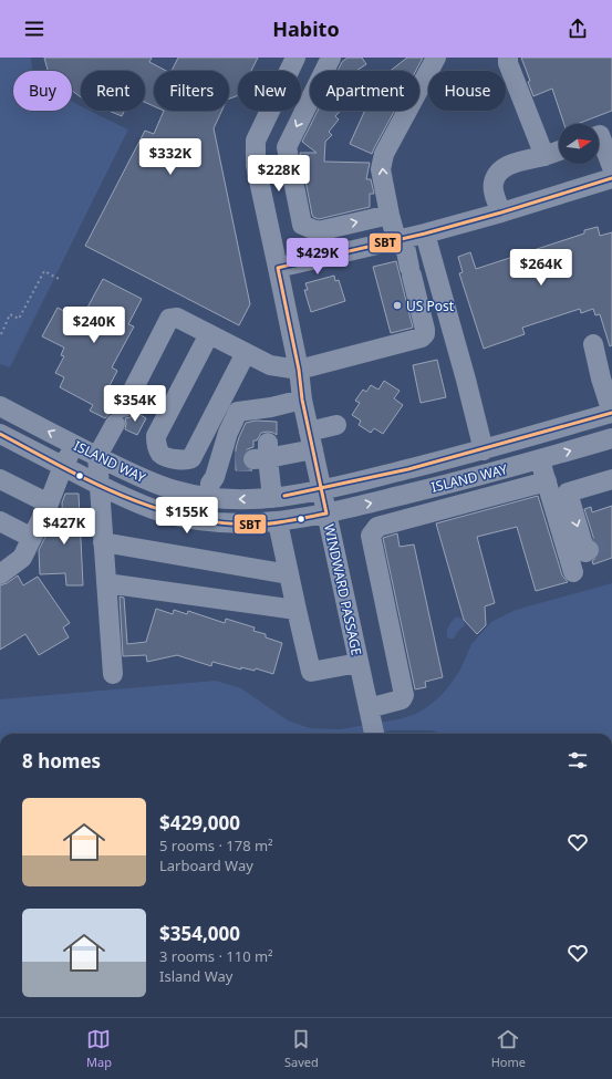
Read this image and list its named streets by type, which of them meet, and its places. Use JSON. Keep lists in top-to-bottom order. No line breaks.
{"streets":{"street":["ISLAND WAY","WINDWARD PASSAGE"]},"crossings":[["ISLAND WAY","WINDWARD PASSAGE"]],"places":["US Post"],"lines":["transit line SBT"],"north":"right","page":{"header":"Habito","chip":["Buy","Rent","Filters","New","Apartment","House"],"price":["$332K","$228K","$429K","$264K","$240K","$354K","$155K","$427K"],"heading":"8 homes","list":[{"name":"$429,000","note":"5 rooms · 178 m² · Larboard Way"},{"name":"$354,000","note":"3 rooms · 110 m² · Island Way"}],"tabs":["Map","Saved","Home"]}}
